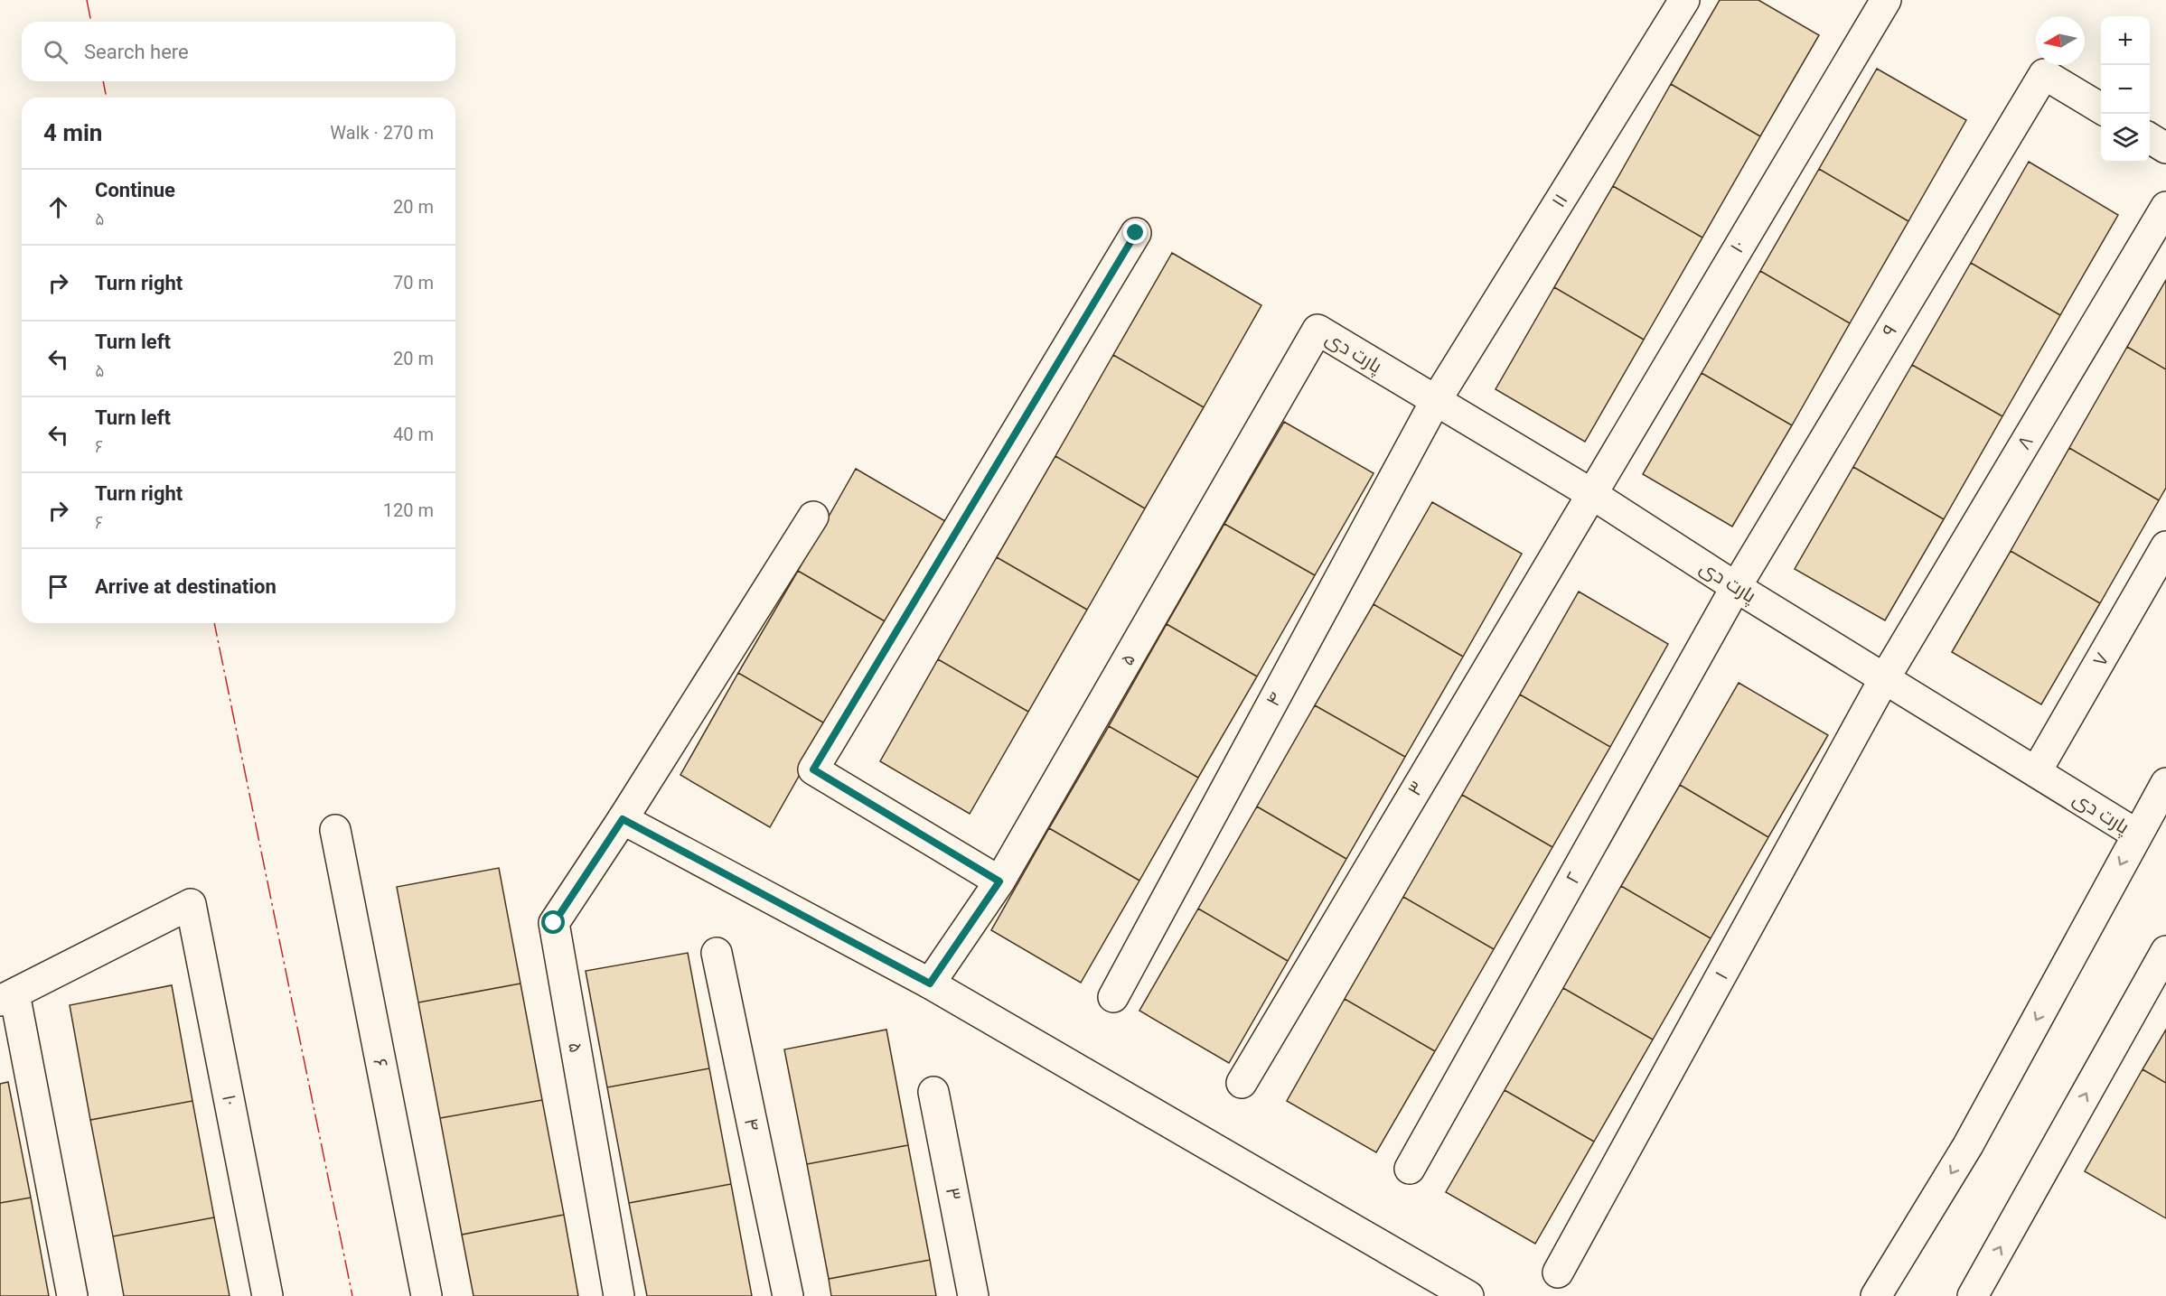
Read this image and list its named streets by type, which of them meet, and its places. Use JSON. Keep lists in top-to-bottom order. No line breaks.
{"streets":{"street":["۱۱","۱۰","۹","پارت دی","۸","۵","۷","۴","۳","۲","۱","۶"]},"crossings":[["۱۱","پارت دی"],["۱۱","۴"],["۱۰","پارت دی"],["۱۰","۳"],["۹","پارت دی"],["۹","۲"],["پارت دی","۸"],["پارت دی","۵"],["پارت دی","۷"],["پارت دی","۴"],["پارت دی","۳"],["پارت دی","۲"],["پارت دی","۱"],["۸","۱"]],"north":"left","page":{"map_buttons":["+","−"],"search":"Search here","heading":["4 min","Walk · 270 m"],"list":[["Continue","۵","20 m"],["Turn right","70 m"],["Turn left","۵","20 m"],["Turn left","۶","40 m"],["Turn right","۶","120 m"],"Arrive at destination"]}}
